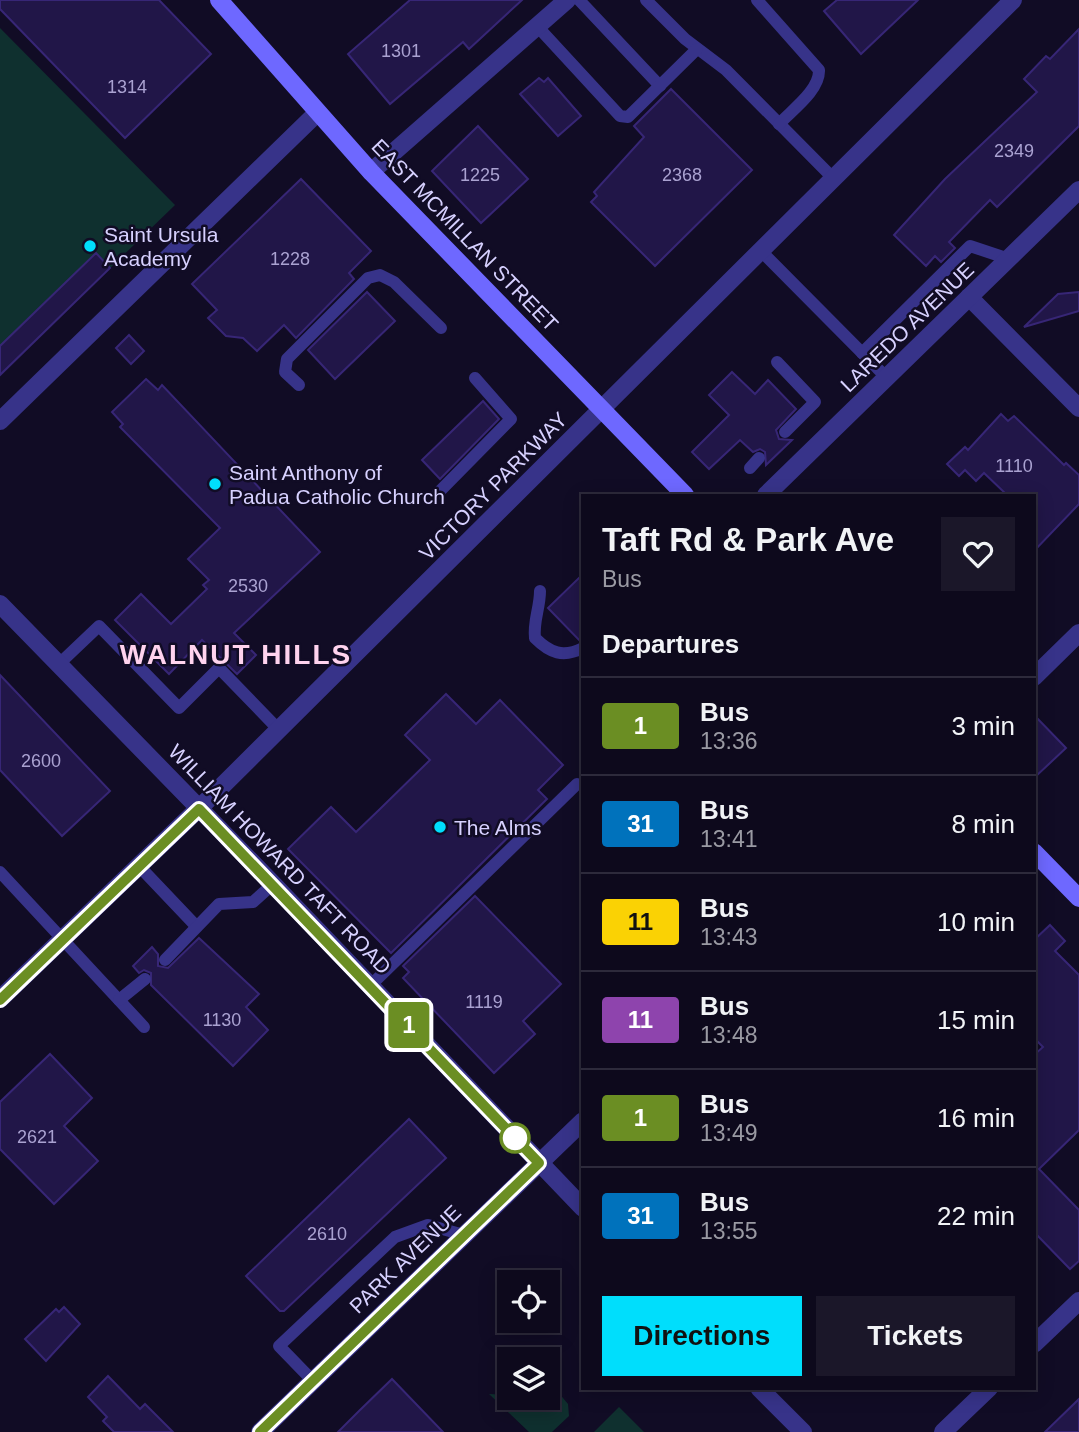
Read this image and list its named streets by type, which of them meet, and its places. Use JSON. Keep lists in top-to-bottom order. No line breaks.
{"streets":{"main road":["EAST MCMILLAN STREET"],"street":["LAREDO AVENUE","VICTORY PARKWAY","WILLIAM HOWARD TAFT ROAD","PARK AVENUE"]},"crossings":[["EAST MCMILLAN STREET","VICTORY PARKWAY"],["VICTORY PARKWAY","WILLIAM HOWARD TAFT ROAD"],["WILLIAM HOWARD TAFT ROAD","PARK AVENUE"]],"districts":["WALNUT HILLS"],"places":["Saint Ursula Academy","Saint Anthony of Padua Catholic Church","The Alms"],"lines":["bus line 1"],"house_numbers":["1301","1314","2349","1225","2368","1228","1110","2530","2600","1119","1130","2621","2610"],"page":{"on_map":"1","heading":[["Taft Rd & Park Ave","Bus"],"Departures"],"list":[{"mark":"1","name":"Bus","note":"13:36","value":"3 min"},{"mark":"31","name":"Bus","note":"13:41","value":"8 min"},{"mark":"11","name":"Bus","note":"13:43","value":"10 min"},{"mark":"11","name":"Bus","note":"13:48","value":"15 min"},{"mark":"1","name":"Bus","note":"13:49","value":"16 min"},{"mark":"31","name":"Bus","note":"13:55","value":"22 min"}],"buttons":["Directions","Tickets"]}}
